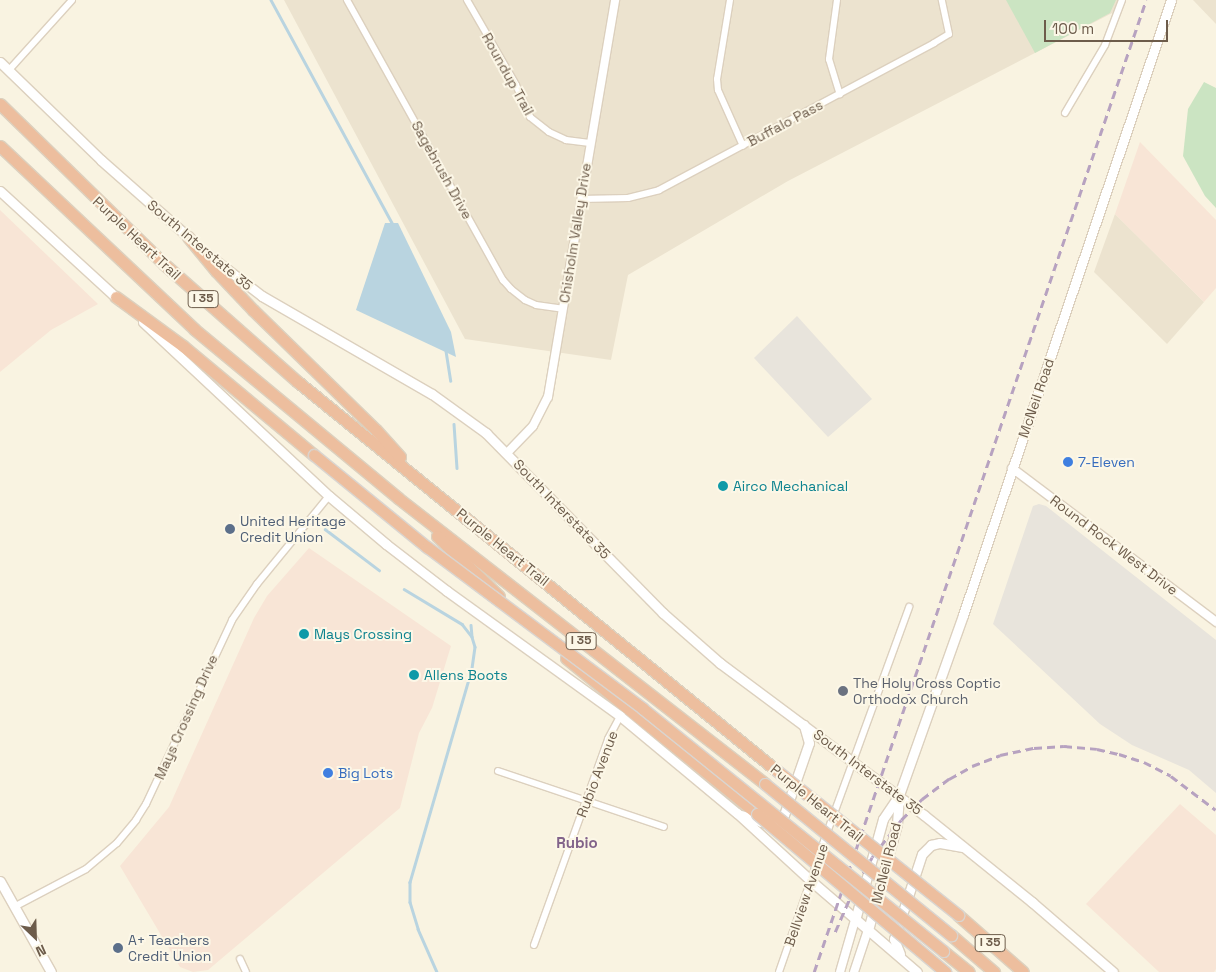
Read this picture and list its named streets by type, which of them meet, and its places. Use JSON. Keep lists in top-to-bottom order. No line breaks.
{"streets":{"highway":["Purple Heart Trail","I 35"],"main road":["South Interstate 35","McNeil Road"],"street":["Roundup Trail","Buffalo Pass","Sagebrush Drive","Chisholm Valley Drive","Round Rock West Drive","Mays Crossing Drive","Rubio Avenue","Bellview Avenue"]},"crossings":[["Roundup Trail","Chisholm Valley Drive"],["Buffalo Pass","Chisholm Valley Drive"],["Sagebrush Drive","Chisholm Valley Drive"],["Chisholm Valley Drive","South Interstate 35"],["South Interstate 35","McNeil Road"],["South Interstate 35","Bellview Avenue"],["McNeil Road","Round Rock West Drive"]],"districts":["Rubio"],"places":["7-Eleven","Airco Mechanical","United Heritage Credit Union","Mays Crossing","Allens Boots","The Holy Cross Coptic Orthodox Church","Big Lots","A+ Teachers Credit Union"],"scale_bar":"100 m","north":"bottom right"}
